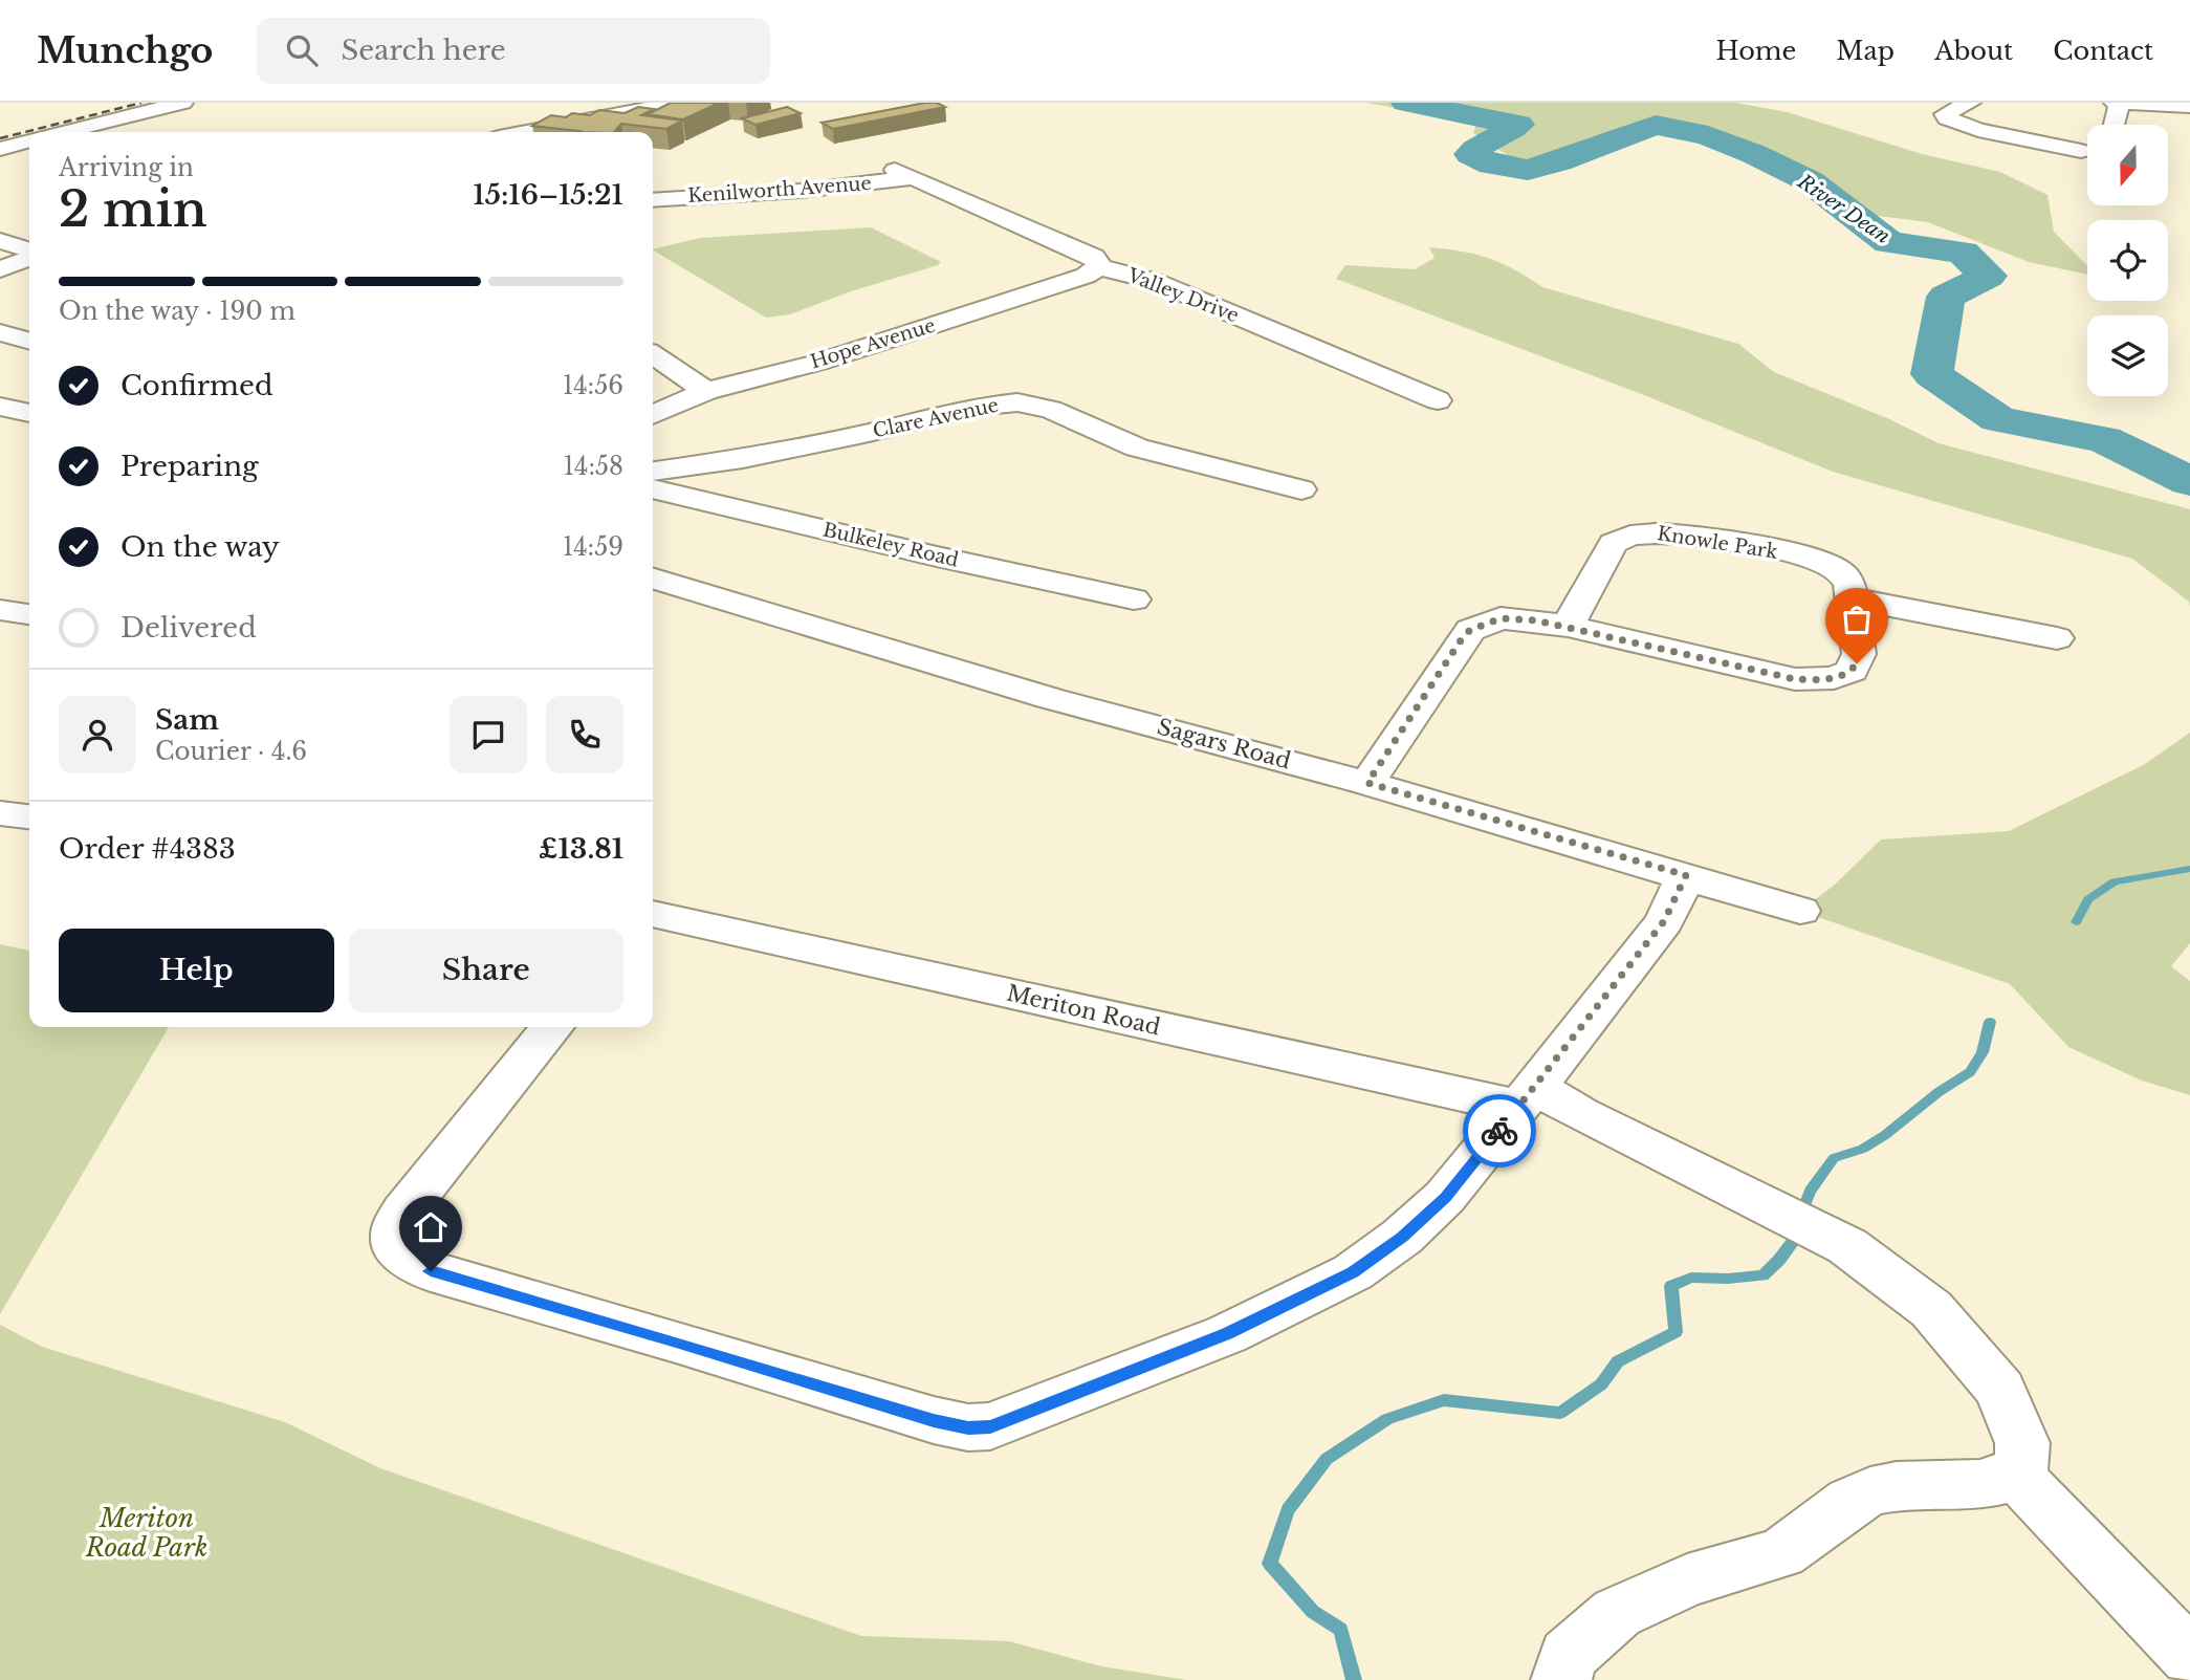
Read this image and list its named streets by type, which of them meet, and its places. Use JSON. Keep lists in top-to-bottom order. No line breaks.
{"streets":{"street":["Kenilworth Avenue","Valley Drive","Hope Avenue","Clare Avenue","Knowle Park","Bulkeley Road","Sagars Road","Meriton Road"]},"crossings":[["Kenilworth Avenue","Valley Drive"],["Valley Drive","Hope Avenue"],["Knowle Park","Sagars Road"]],"water":["River Dean"],"parks":["Meriton Road Park"],"north":"bottom","page":{"header":"Munchgo","search":"Search here","nav":["Home","Map","About","Contact"],"heading":["2 min","Arriving in","15:16–15:21"],"panel":["Sam","Courier · 4.6","Order #4383","£13.81"],"bar":"On the way · 190 m","list":[["Confirmed","14:56"],["Preparing","14:58"],["On the way","14:59"],"Delivered"],"buttons":["Help","Share"]}}
